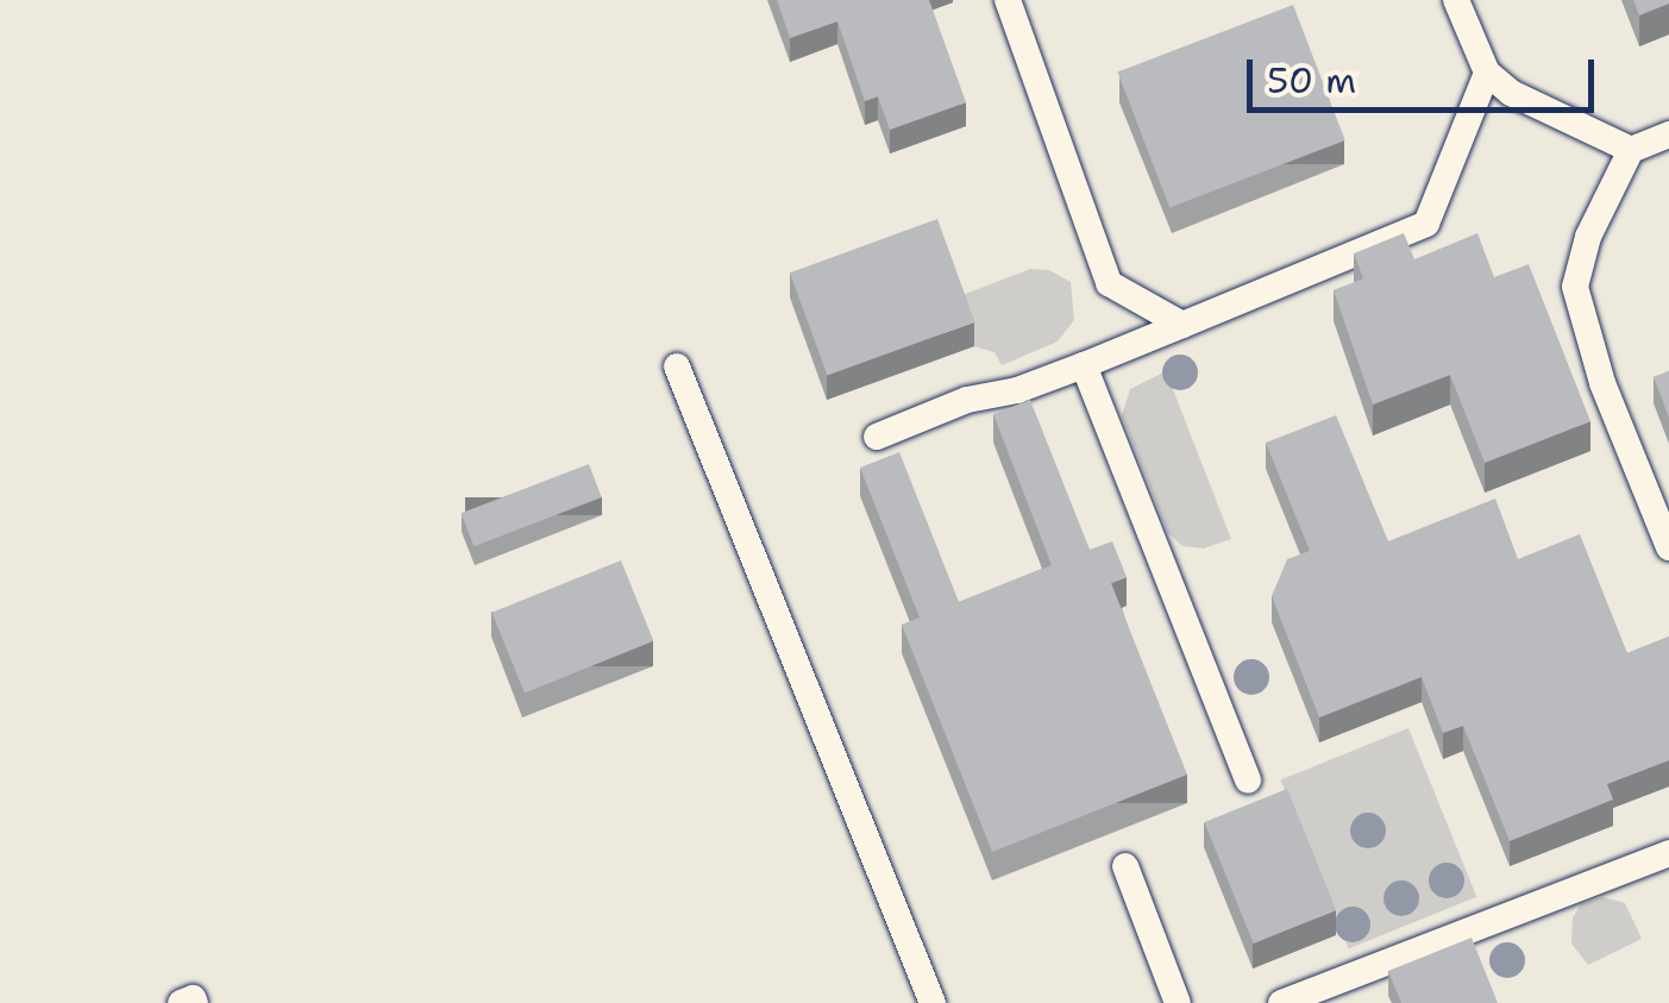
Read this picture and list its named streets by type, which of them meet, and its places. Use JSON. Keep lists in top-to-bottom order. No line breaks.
{"scale_bar":"50 m"}
